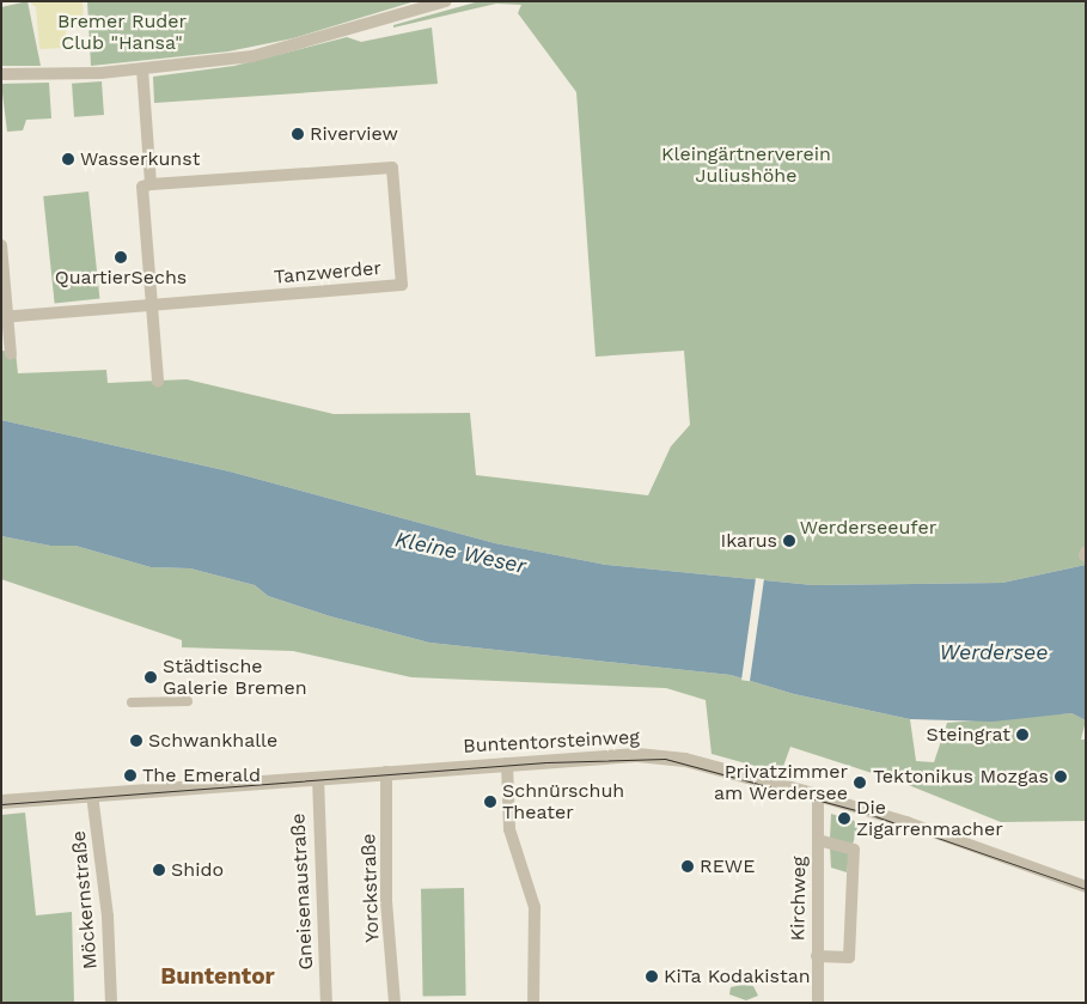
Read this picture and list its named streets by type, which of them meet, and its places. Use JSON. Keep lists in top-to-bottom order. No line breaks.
{"streets":{"street":["Tanzwerder","Buntentorsteinweg","Yorckstraße","Gneisenaustraße","Kirchweg","Möckernstraße"]},"crossings":[["Buntentorsteinweg","Yorckstraße"],["Buntentorsteinweg","Gneisenaustraße"],["Buntentorsteinweg","Kirchweg"],["Buntentorsteinweg","Möckernstraße"]],"districts":["Buntentor"],"water":["Kleine Weser","Werdersee"],"parks":["Bremer Ruder Club \"Hansa\"","Kleingärtnerverein Juliushöhe","Werderseeufer"],"places":["Riverview","Wasserkunst","QuartierSechs","Ikarus","Städtische Galerie Bremen","Steingrat","Schwankhalle","The Emerald","Tektonikus Mozgas","Privatzimmer am Werdersee","Schnürschuh Theater","Die Zigarrenmacher","REWE","Shido","KiTa Kodakistan"]}
